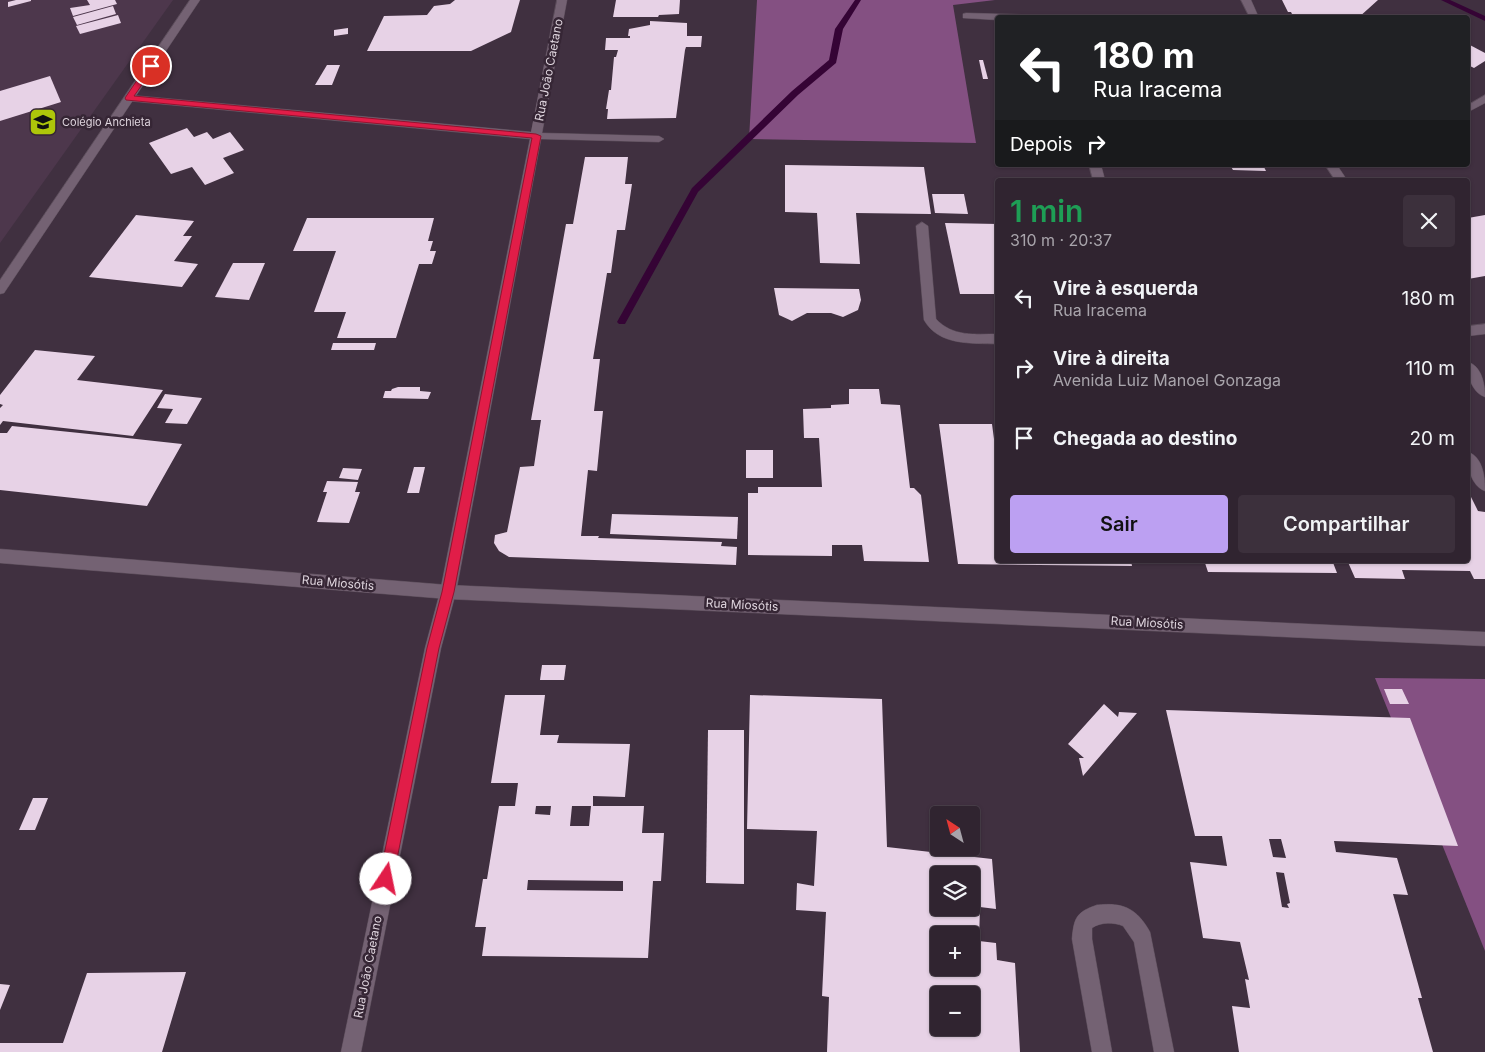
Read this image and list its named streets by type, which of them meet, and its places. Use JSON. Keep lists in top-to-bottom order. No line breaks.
{"streets":{"street":["Rua João Caetano","Rua Miosótis"]},"crossings":[["Rua João Caetano","Rua Miosótis"]],"places":{"school or university":["Colégio Anchieta"]},"north":"top left","page":{"turn":["180 m","Rua Iracema"],"then":"Depois","heading":["1 min","310 m · 20:37"],"list":[{"name":"Vire à esquerda","note":"Rua Iracema","value":"180 m"},{"name":"Vire à direita","note":"Avenida Luiz Manoel Gonzaga","value":"110 m"},{"name":"Chegada ao destino","value":"20 m"}],"buttons":["Sair","Compartilhar"],"map_buttons":["+","−"]}}
